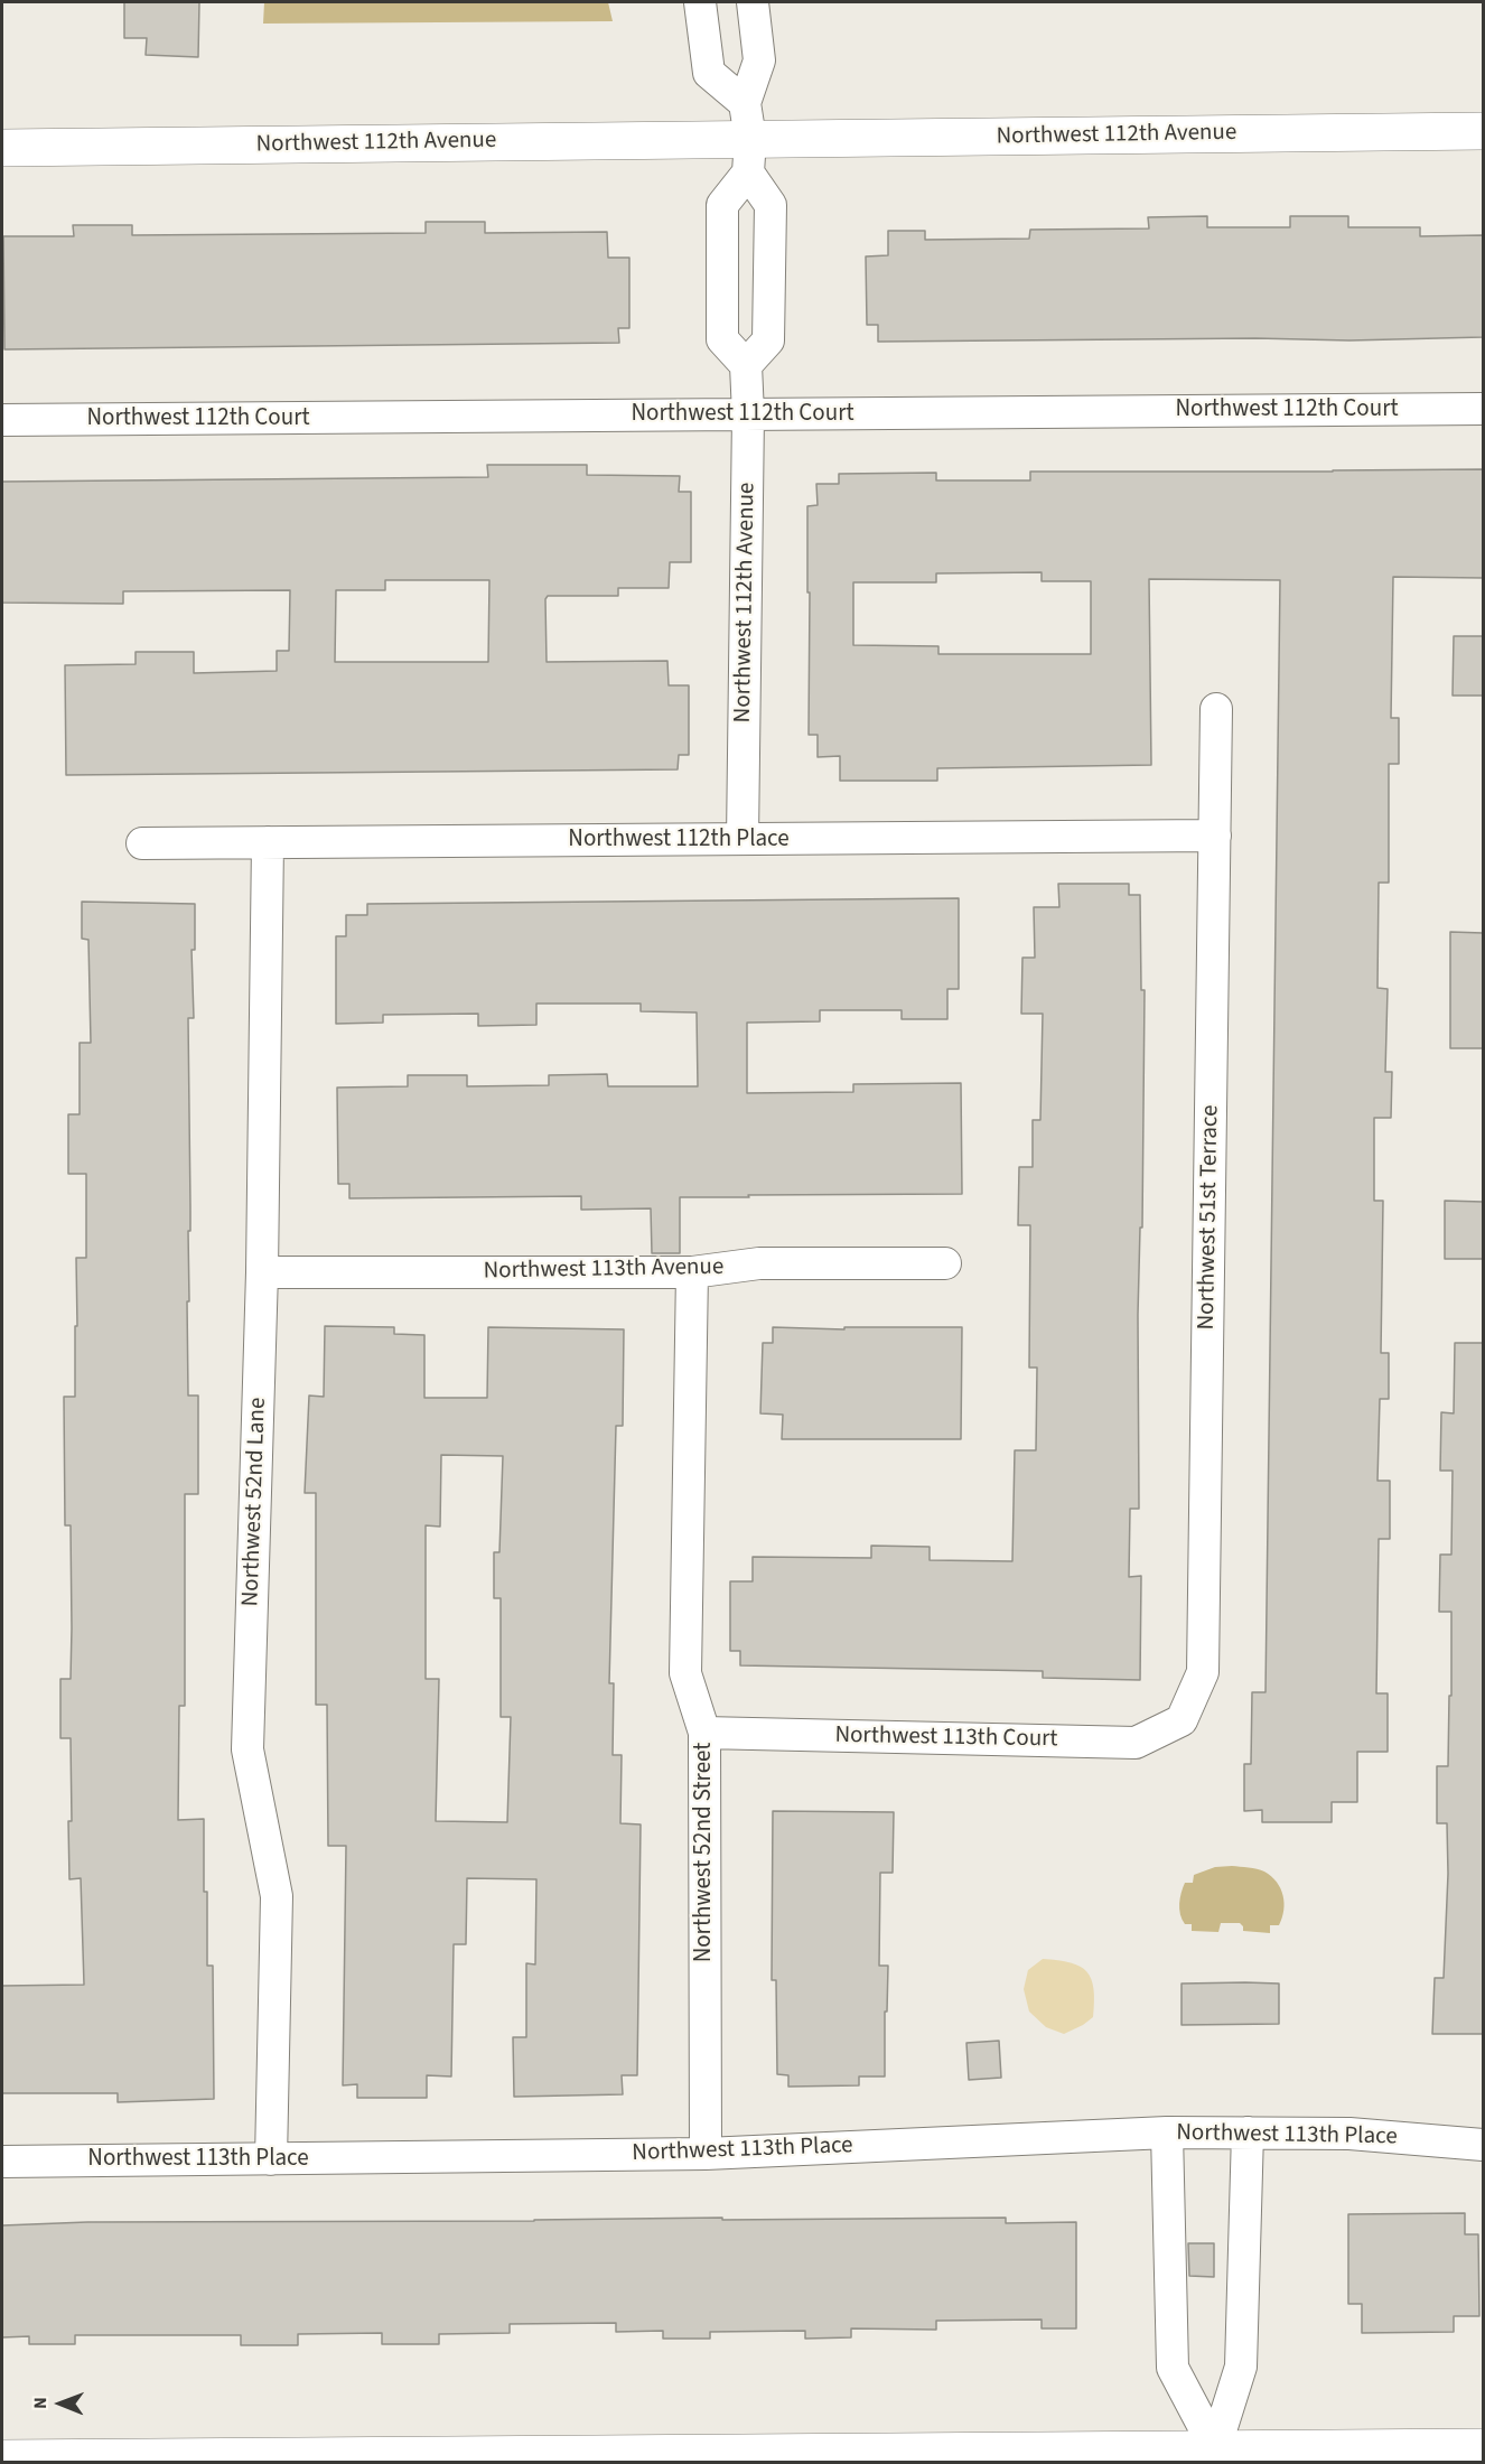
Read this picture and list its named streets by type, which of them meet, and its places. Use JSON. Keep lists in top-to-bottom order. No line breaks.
{"streets":{"street":["Northwest 112th Avenue","Northwest 112th Court","Northwest 112th Place","Northwest 51st Terrace","Northwest 113th Avenue","Northwest 52nd Lane","Northwest 113th Court","Northwest 52nd Street","Northwest 113th Place"]},"crossings":[["Northwest 112th Avenue","Northwest 112th Court"],["Northwest 112th Avenue","Northwest 112th Place"],["Northwest 112th Place","Northwest 51st Terrace"],["Northwest 112th Place","Northwest 52nd Lane"],["Northwest 51st Terrace","Northwest 113th Court"],["Northwest 113th Avenue","Northwest 52nd Lane"],["Northwest 113th Avenue","Northwest 52nd Street"],["Northwest 52nd Lane","Northwest 113th Place"],["Northwest 113th Court","Northwest 52nd Street"],["Northwest 52nd Street","Northwest 113th Place"]],"north":"left"}
